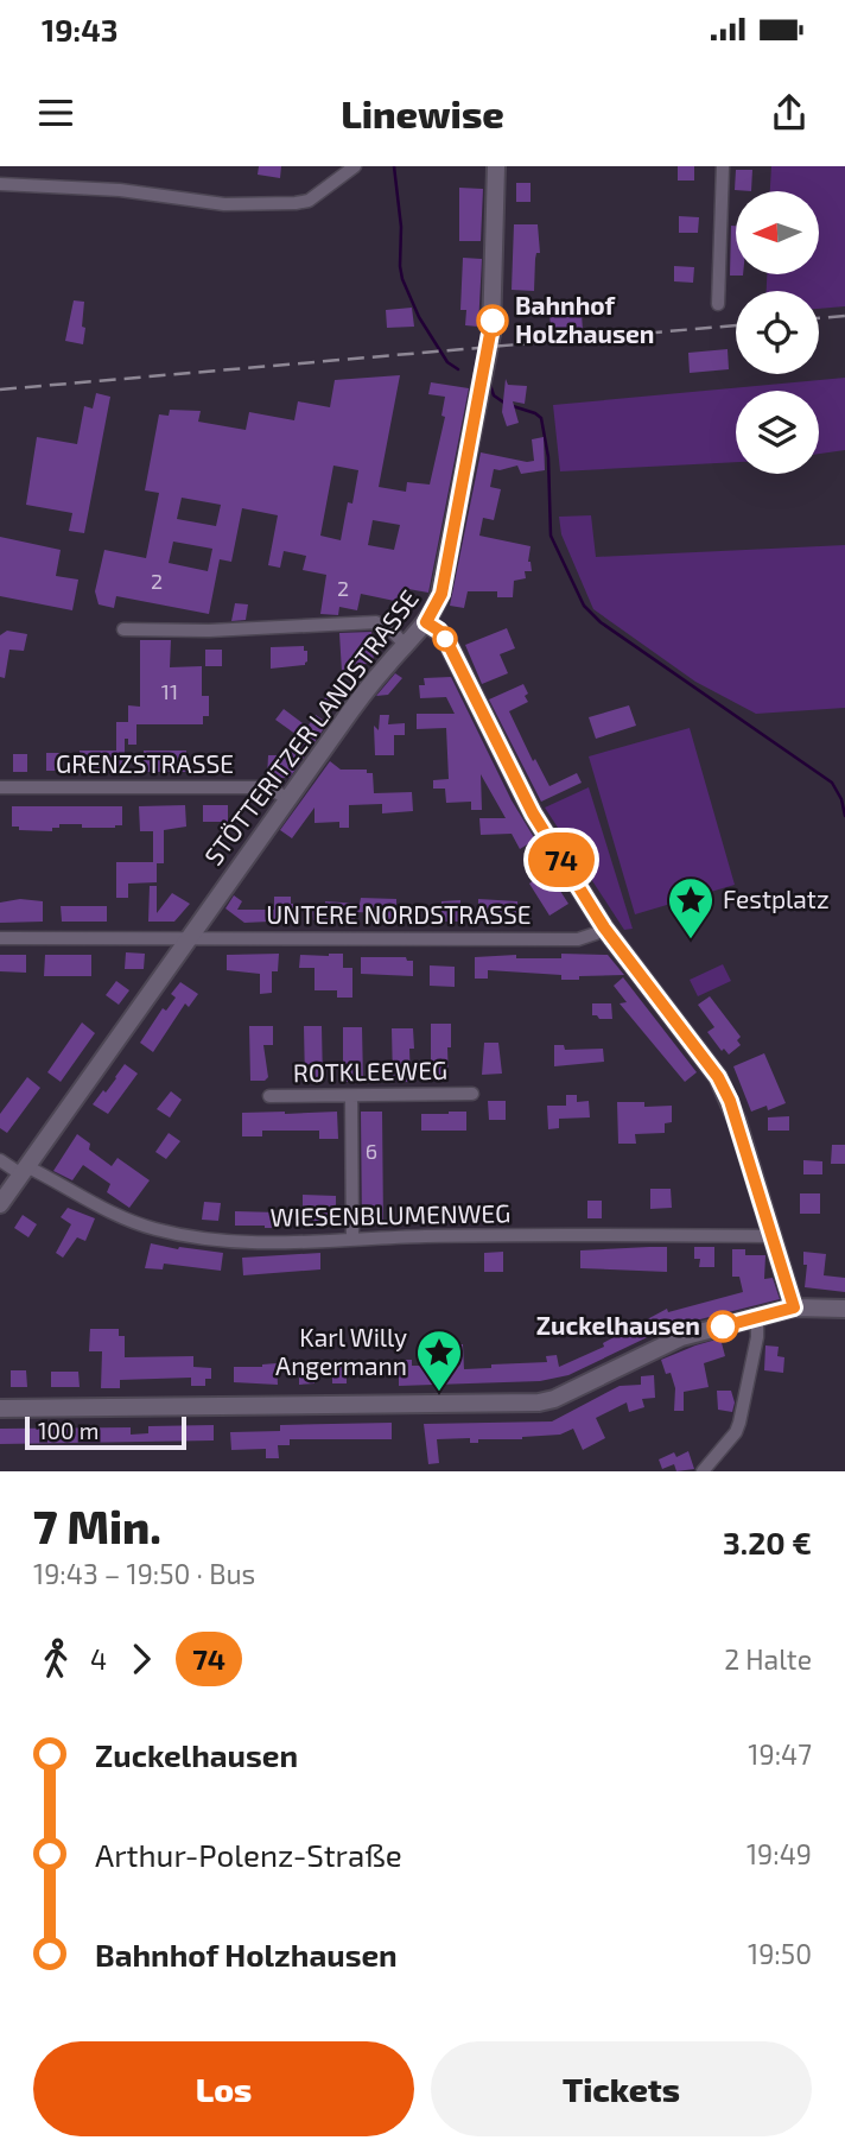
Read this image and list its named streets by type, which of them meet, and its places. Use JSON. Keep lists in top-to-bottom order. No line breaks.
{"streets":{"street":["STÖTTERITZER LANDSTRASSE","GRENZSTRASSE","UNTERE NORDSTRASSE","ROTKLEEWEG","WIESENBLUMENWEG"]},"crossings":[["STÖTTERITZER LANDSTRASSE","GRENZSTRASSE"],["STÖTTERITZER LANDSTRASSE","UNTERE NORDSTRASSE"],["STÖTTERITZER LANDSTRASSE","WIESENBLUMENWEG"]],"places":{"other":["Bahnhof Holzhausen","Zuckelhausen"],"place":["Festplatz","Karl Willy Angermann"]},"lines":["bus line 74"],"house_numbers":["2","2","11","6"],"scale_bar":"100 m","north":"left","page":{"status":"19:43","header":"Linewise","on_map":"74","scale":"100 m","heading":["7 Min.","19:43 – 19:50 · Bus","3.20 €"],"legs":["4","74","2 Halte"],"list":[{"name":"Zuckelhausen","value":"19:47"},{"name":"Arthur-Polenz-Straße","value":"19:49"},{"name":"Bahnhof Holzhausen","value":"19:50"}],"buttons":["Los","Tickets"]}}
